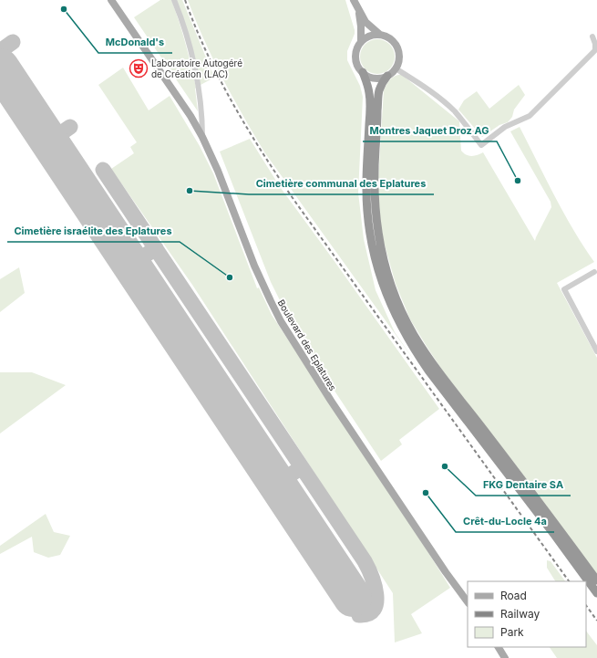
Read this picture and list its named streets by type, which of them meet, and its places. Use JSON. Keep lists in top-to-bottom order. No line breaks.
{"streets":{"main road":["Boulevard des Eplatures"]},"places":{"other":["McDonald's","Montres Jaquet Droz AG","Cimetière communal des Eplatures","Cimetière israélite des Eplatures","FKG Dentaire SA","Crêt-du-Locle 4a"],"theatre":["Laboratoire Autogéré de Création (LAC)"]},"legend":["Road","Railway","Park"]}
